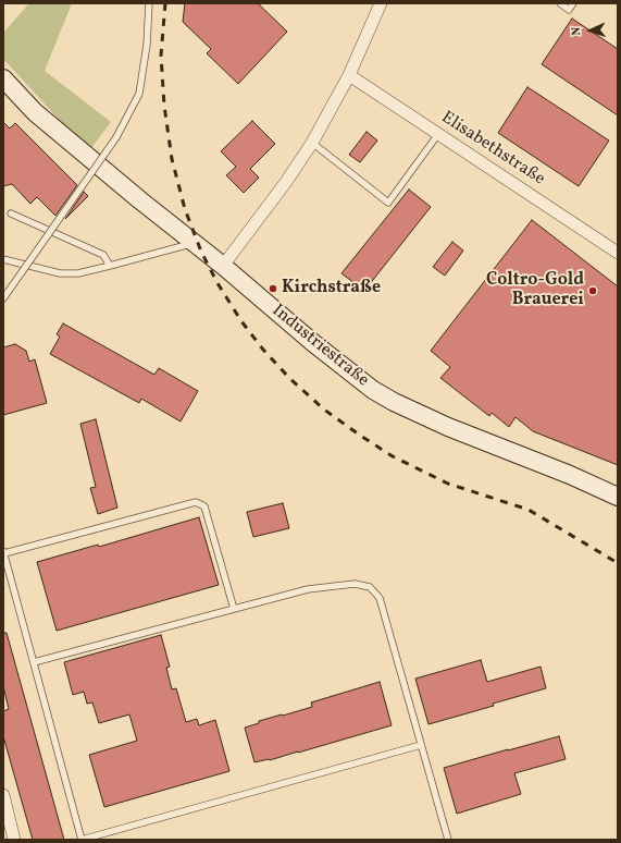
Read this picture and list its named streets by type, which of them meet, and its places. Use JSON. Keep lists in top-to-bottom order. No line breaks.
{"streets":{"main road":["Industriestraße"],"street":["Elisabethstraße"]},"places":["Kirchstraße","Coltro-Gold Brauerei"],"north":"left"}
